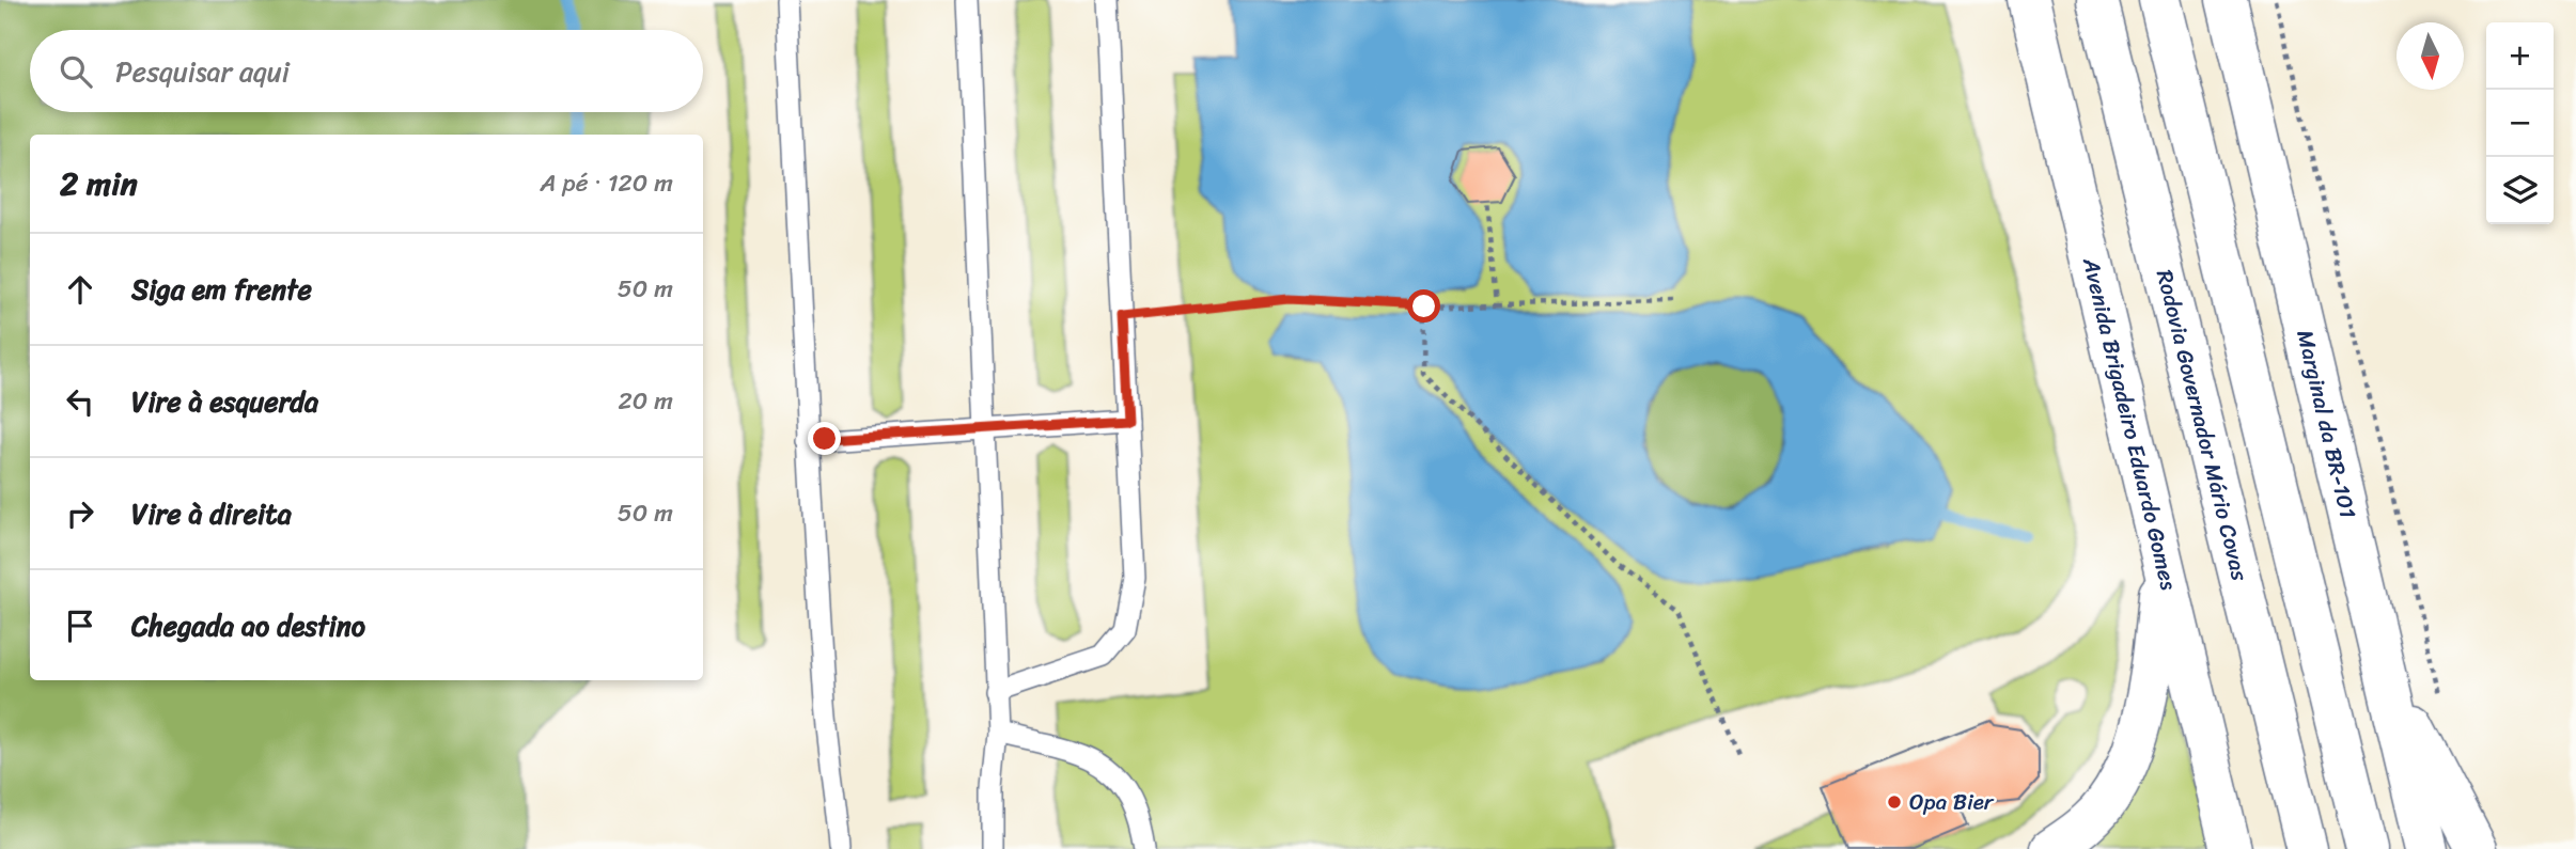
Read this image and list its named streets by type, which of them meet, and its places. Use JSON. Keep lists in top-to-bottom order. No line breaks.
{"streets":{"main road":["Avenida Brigadeiro Eduardo Gomes","Rodovia Governador Mário Covas","Marginal da BR-101"]},"places":["Opa Bier"],"north":"bottom","page":{"map_buttons":["+","−"],"search":"Pesquisar aqui","heading":["2 min","A pé · 120 m"],"list":[["Siga em frente","50 m"],["Vire à esquerda","20 m"],["Vire à direita","50 m"],"Chegada ao destino"]}}
